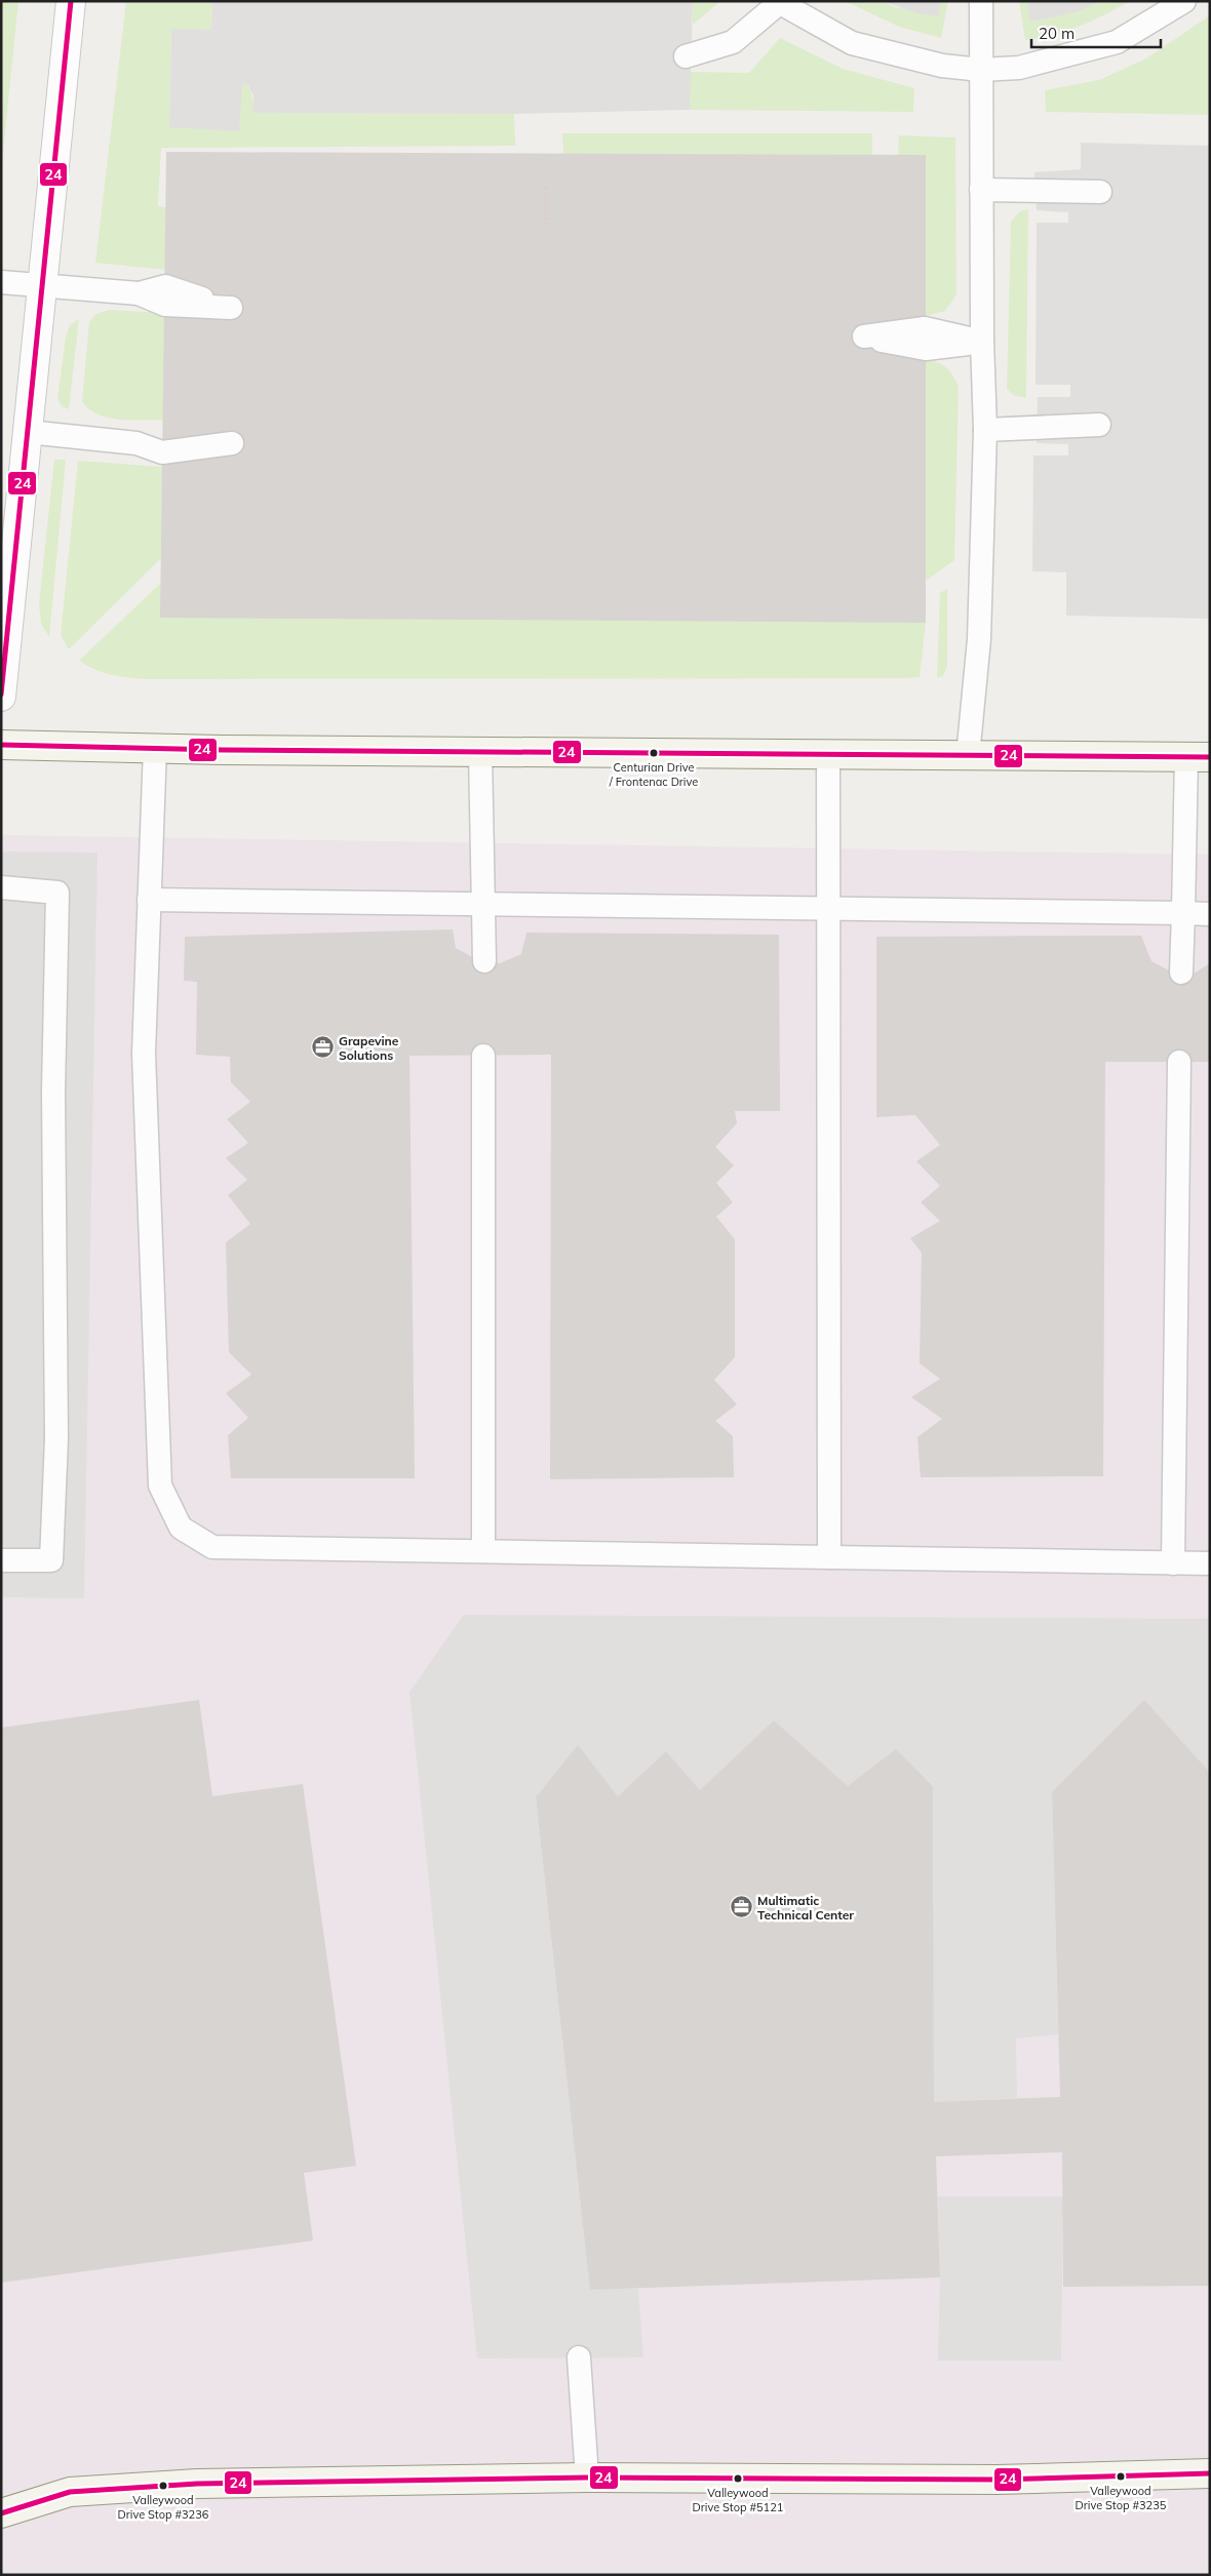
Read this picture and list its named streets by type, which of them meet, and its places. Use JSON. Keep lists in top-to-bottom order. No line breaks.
{"places":{"other":["Centurian Drive / Frontenac Drive","Valleywood Drive Stop #3235","Valleywood Drive Stop #5121","Valleywood Drive Stop #3236"],"office":["Grapevine Solutions","Multimatic Technical Center"]},"lines":["transit line 24"],"scale_bar":"20 m"}
